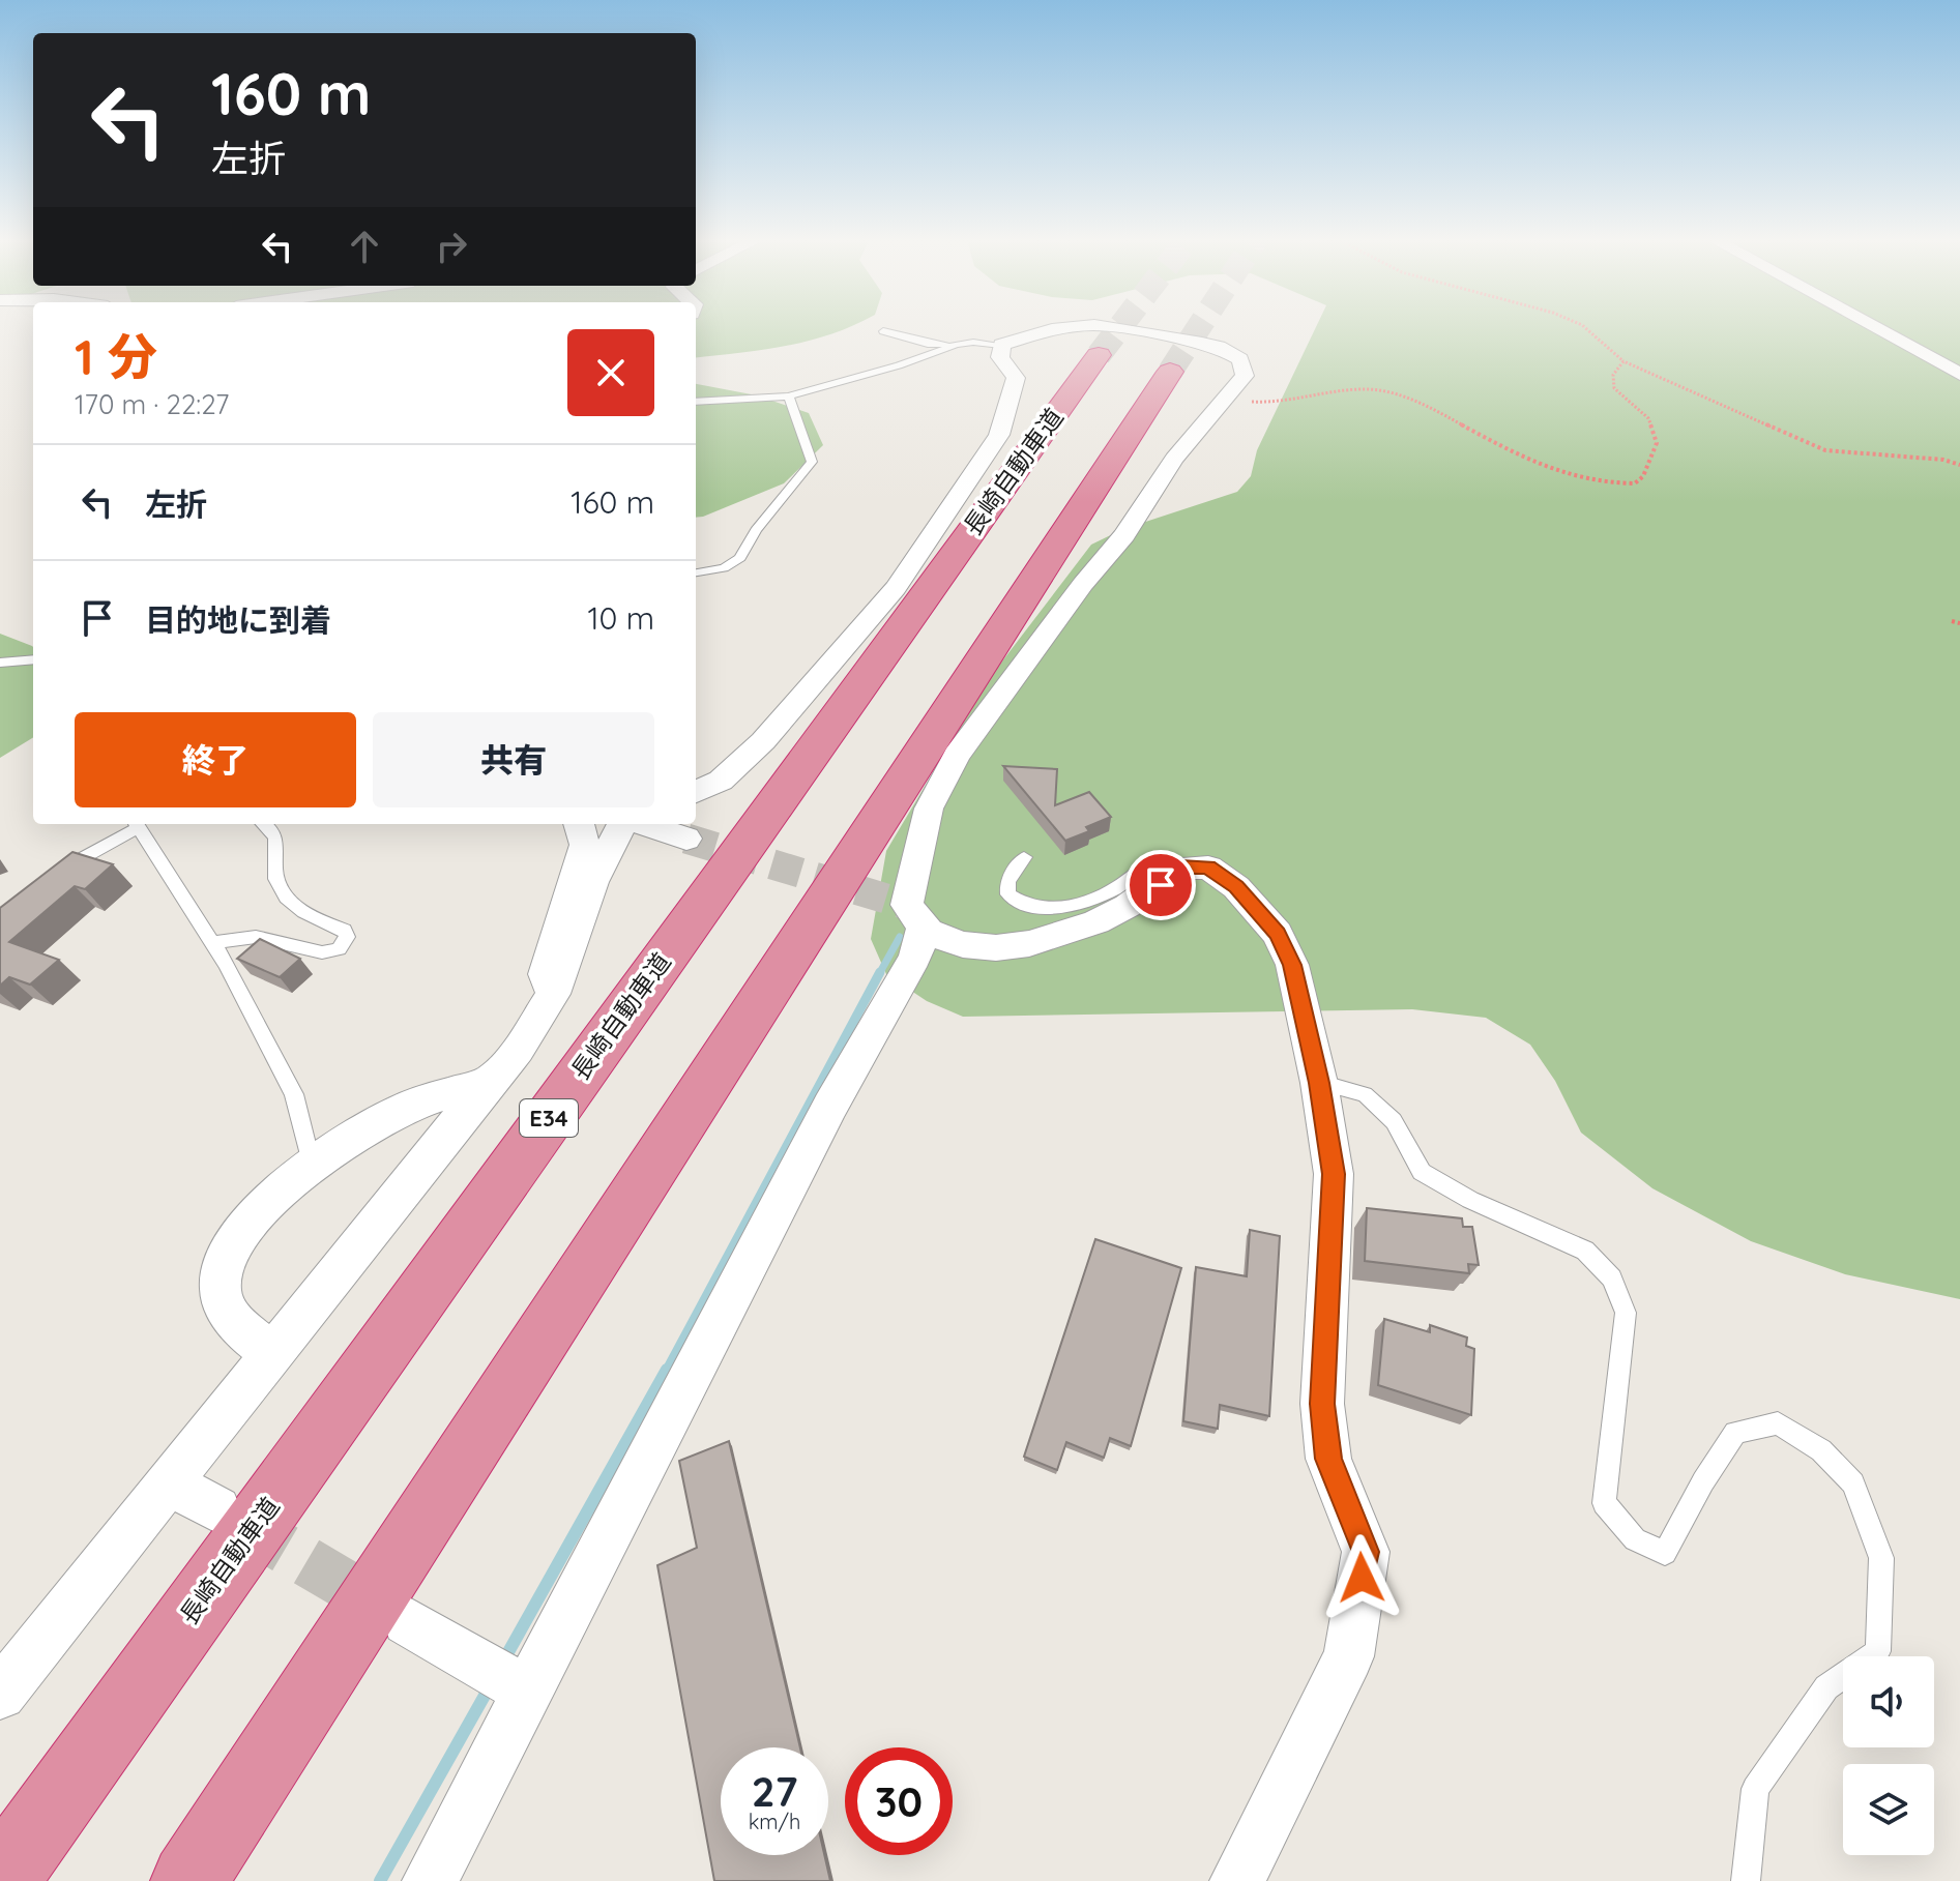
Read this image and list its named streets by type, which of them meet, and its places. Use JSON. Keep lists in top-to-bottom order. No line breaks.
{"streets":{"highway":["長崎自動車道","E34"]},"page":{"turn":["160 m","左折"],"heading":["1 分","170 m · 22:27"],"list":[{"name":"左折","value":"160 m"},{"name":"目的地に到着","value":"10 m"}],"buttons":["終了","共有"],"speed":"27 km/h","limit":"30"}}
